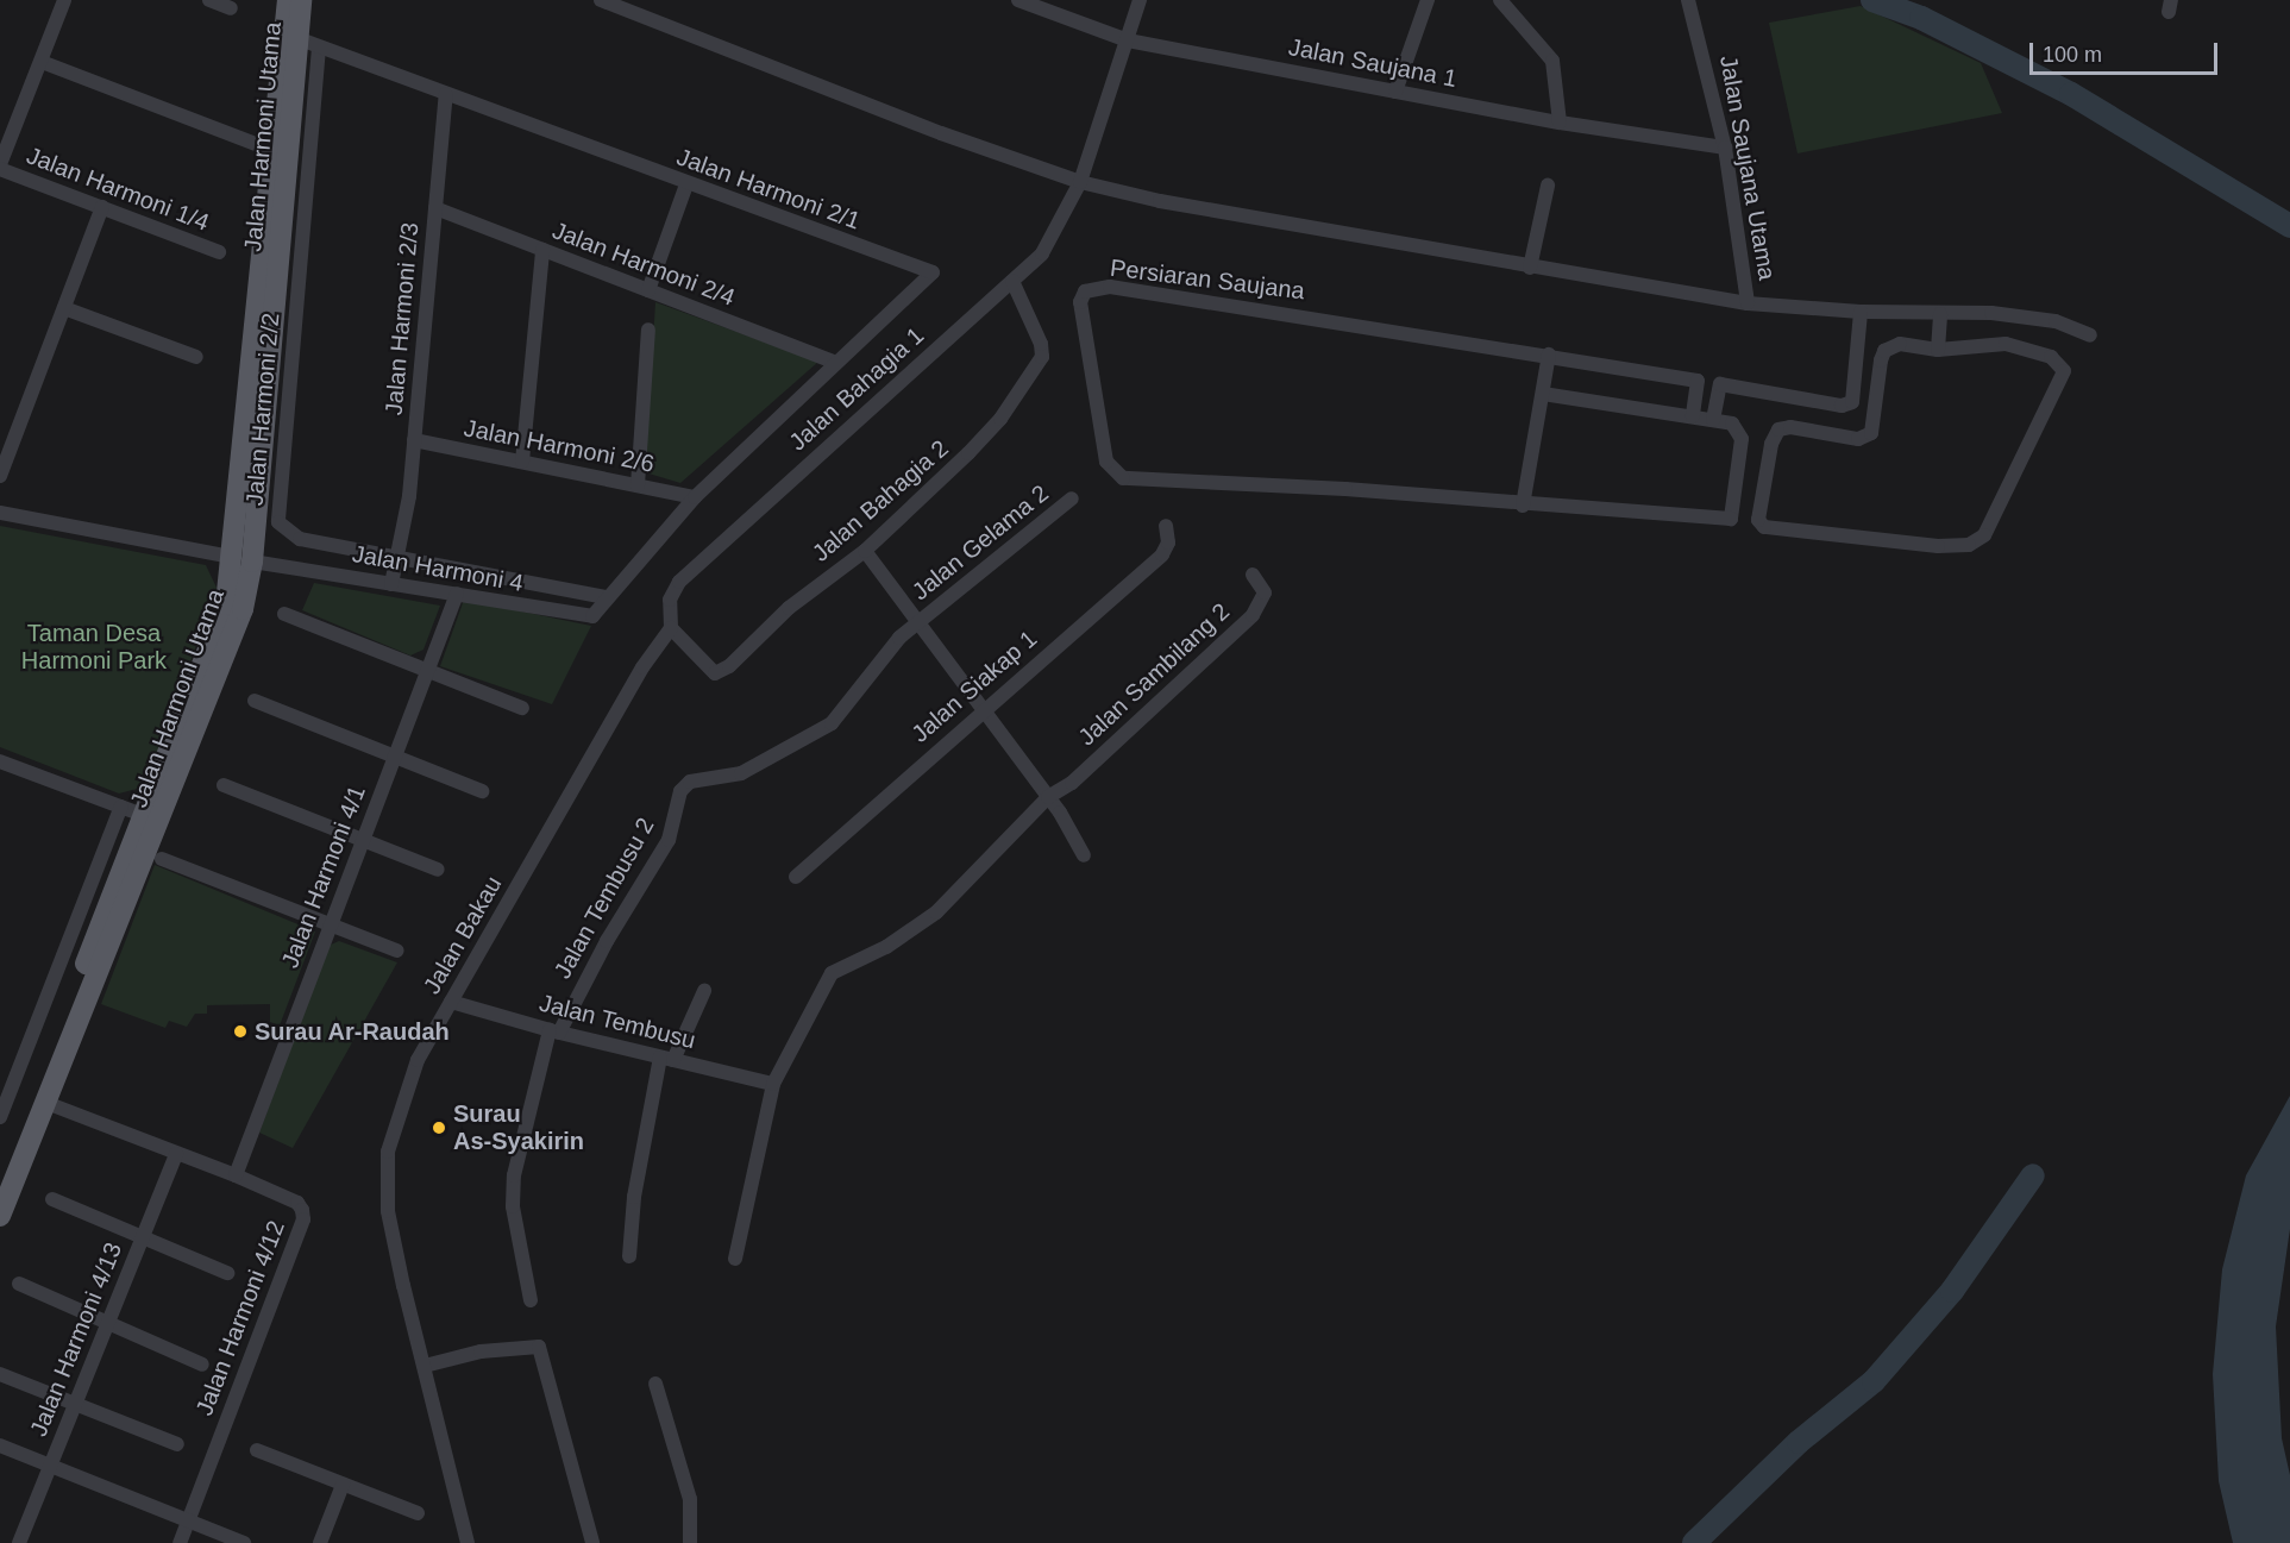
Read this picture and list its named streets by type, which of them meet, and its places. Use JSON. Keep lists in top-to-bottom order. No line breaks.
{"streets":{"main road":["Jalan Harmoni Utama"],"street":["Jalan Saujana 1","Jalan Saujana Utama","Jalan Harmoni 1/4","Jalan Harmoni 2/1","Jalan Harmoni 2/4","Persiaran Saujana","Jalan Harmoni 2/3","Jalan Bahagia 1","Jalan Harmoni 2/2","Jalan Harmoni 2/6","Jalan Bahagia 2","Jalan Gelama 2","Jalan Harmoni 4","Jalan Sambilang 2","Jalan Siakap 1","Jalan Harmoni 4/1","Jalan Tembusu 2","Jalan Bakau","Jalan Tembusu","Jalan Harmoni 4/12","Jalan Harmoni 4/13"]},"crossings":[["Jalan Saujana 1","Jalan Saujana Utama"],["Jalan Saujana 1","Jalan Bahagia 1"],["Jalan Harmoni Utama","Jalan Harmoni 2/1"],["Jalan Harmoni Utama","Jalan Harmoni 4"],["Jalan Harmoni Utama","Jalan Harmoni 4/12"],["Jalan Harmoni 2/1","Jalan Harmoni 2/4"],["Jalan Harmoni 2/1","Jalan Harmoni 2/3"],["Jalan Harmoni 2/1","Jalan Harmoni 2/2"],["Jalan Harmoni 2/1","Jalan Harmoni 2/6"],["Jalan Harmoni 2/1","Jalan Harmoni 4"],["Jalan Harmoni 2/4","Jalan Harmoni 2/3"],["Jalan Harmoni 2/3","Jalan Harmoni 2/2"],["Jalan Harmoni 2/3","Jalan Harmoni 2/6"],["Jalan Harmoni 2/3","Jalan Harmoni 4"],["Jalan Bahagia 1","Jalan Bahagia 2"],["Jalan Bahagia 1","Jalan Bakau"],["Jalan Harmoni 2/2","Jalan Harmoni 4"],["Jalan Bahagia 2","Jalan Bakau"],["Jalan Gelama 2","Jalan Tembusu 2"],["Jalan Harmoni 4","Jalan Harmoni 4/1"],["Jalan Harmoni 4/1","Jalan Harmoni 4/12"],["Jalan Tembusu 2","Jalan Tembusu"],["Jalan Bakau","Jalan Tembusu"],["Jalan Harmoni 4/12","Jalan Harmoni 4/13"]],"parks":["Taman Desa Harmoni Park"],"places":["Surau Ar-Raudah","Surau As-Syakirin"],"scale_bar":"100 m"}
